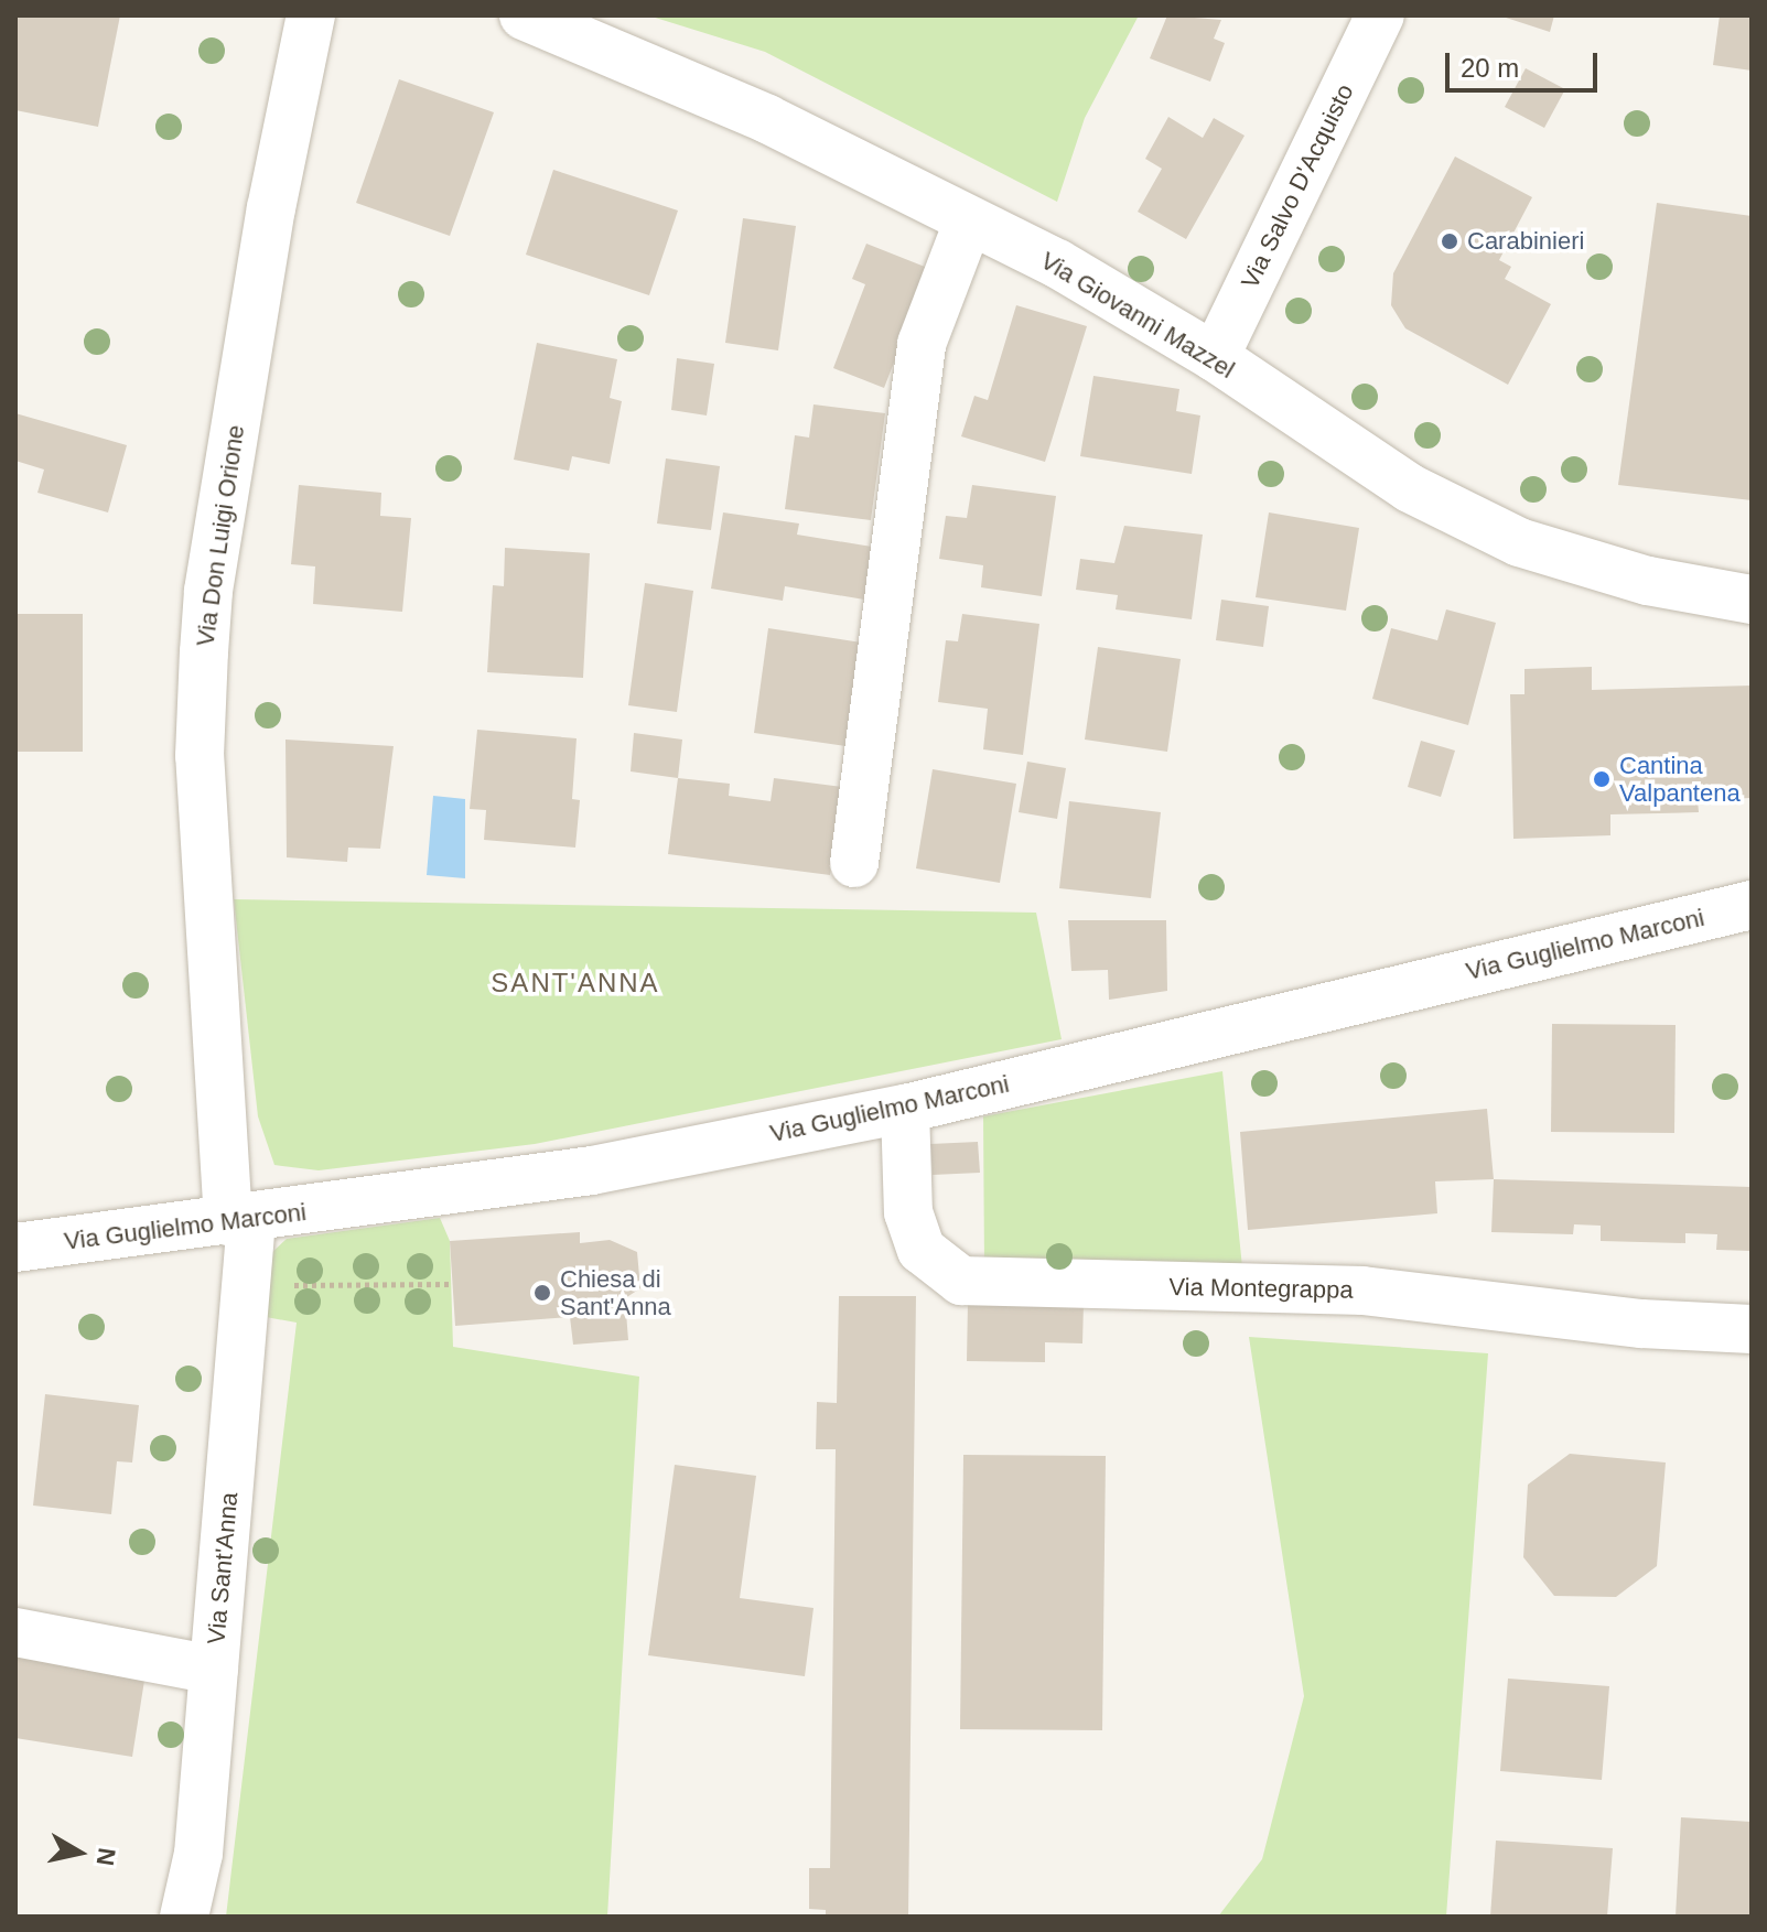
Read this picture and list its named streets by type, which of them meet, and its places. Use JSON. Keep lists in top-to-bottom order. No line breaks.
{"streets":{"street":["Via Salvo D'Acquisto","Via Giovanni Mazzel","Via Don Luigi Orione","Via Guglielmo Marconi","Via Montegrappa","Via Sant'Anna"]},"crossings":[["Via Salvo D'Acquisto","Via Giovanni Mazzel"],["Via Don Luigi Orione","Via Guglielmo Marconi"],["Via Don Luigi Orione","Via Sant'Anna"],["Via Guglielmo Marconi","Via Montegrappa"],["Via Guglielmo Marconi","Via Sant'Anna"]],"districts":["SANT'ANNA"],"places":["Carabinieri","Cantina Valpantena","Chiesa di Sant'Anna"],"scale_bar":"20 m","north":"right"}
